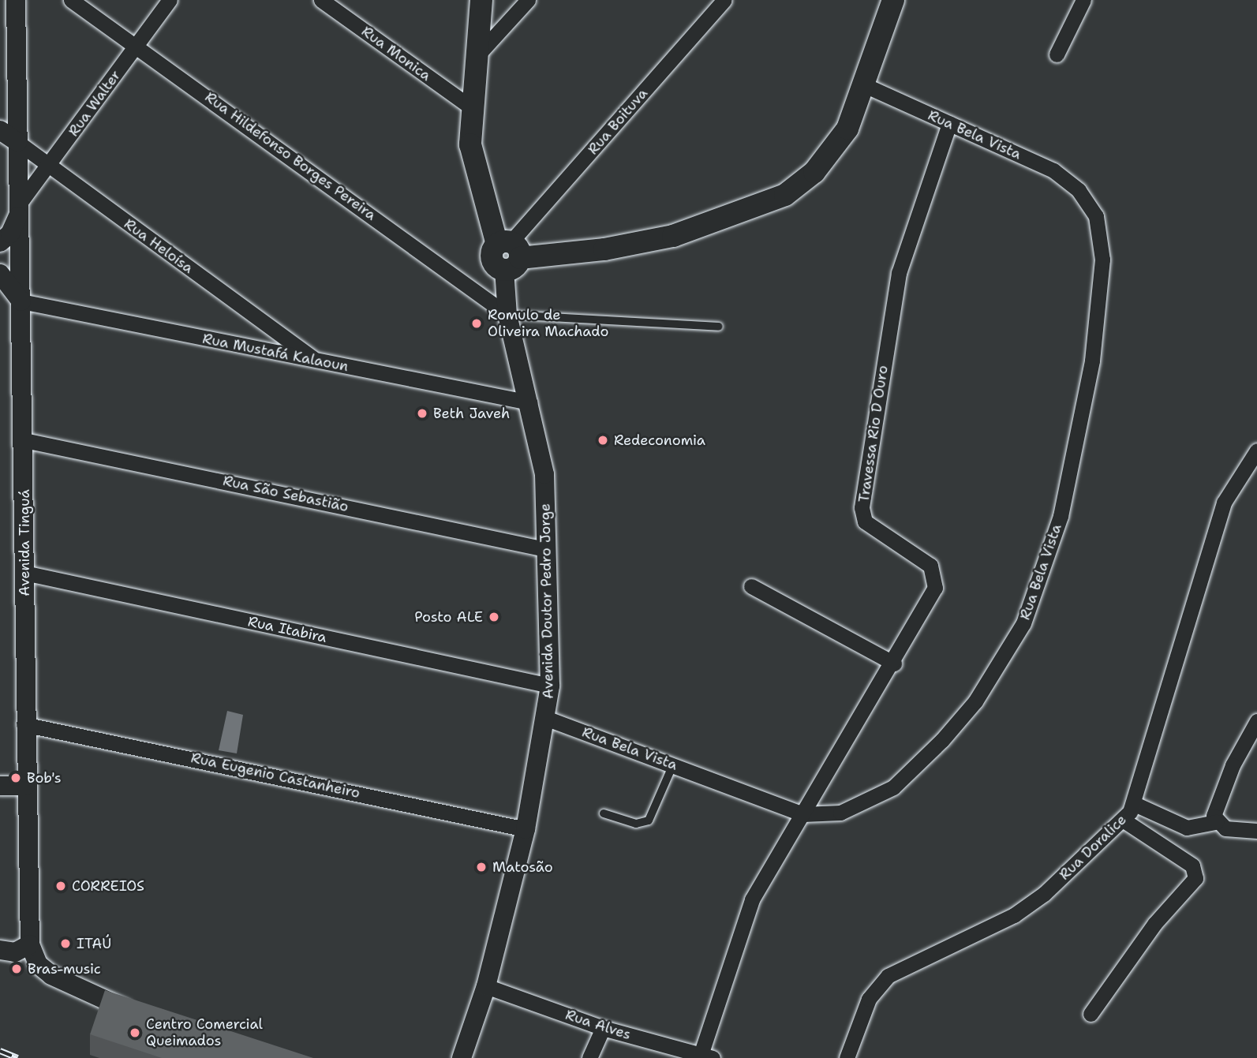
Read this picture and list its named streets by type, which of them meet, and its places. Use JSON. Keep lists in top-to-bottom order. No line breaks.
{"streets":{"main road":["Avenida Doutor Pedro Jorge"],"street":["Rua Monica","Rua Walter","Rua Boituva","Rua Bela Vista","Rua Hildefonso Borges Pereira","Rua Heloísa","Rua Mustafá Kalaoun","Travessa Rio D Ouro","Rua São Sebastião","Avenida Tinguá","Rua Itabira","Rua Eugenio Castanheiro","Rua Doralice","Rua Alves"]},"crossings":[["Rua Monica","Avenida Doutor Pedro Jorge"],["Rua Walter","Rua Hildefonso Borges Pereira"],["Rua Walter","Rua Heloísa"],["Rua Walter","Avenida Tinguá"],["Rua Boituva","Avenida Doutor Pedro Jorge"],["Rua Bela Vista","Travessa Rio D Ouro"],["Rua Bela Vista","Avenida Doutor Pedro Jorge"],["Rua Hildefonso Borges Pereira","Avenida Doutor Pedro Jorge"],["Rua Heloísa","Rua Mustafá Kalaoun"],["Rua Heloísa","Avenida Tinguá"],["Rua Mustafá Kalaoun","Avenida Tinguá"],["Rua Mustafá Kalaoun","Avenida Doutor Pedro Jorge"],["Travessa Rio D Ouro","Rua Alves"],["Rua São Sebastião","Avenida Tinguá"],["Rua São Sebastião","Avenida Doutor Pedro Jorge"],["Avenida Tinguá","Rua Itabira"],["Avenida Tinguá","Rua Eugenio Castanheiro"],["Avenida Doutor Pedro Jorge","Rua Itabira"],["Avenida Doutor Pedro Jorge","Rua Eugenio Castanheiro"],["Avenida Doutor Pedro Jorge","Rua Alves"]],"places":["Romulo de Oliveira Machado","Beth Javeh","Redeconomia","Posto ALE","Bob's","Matosão","CORREIOS","ITAÚ","Bras-music","Centro Comercial Queimados"]}
